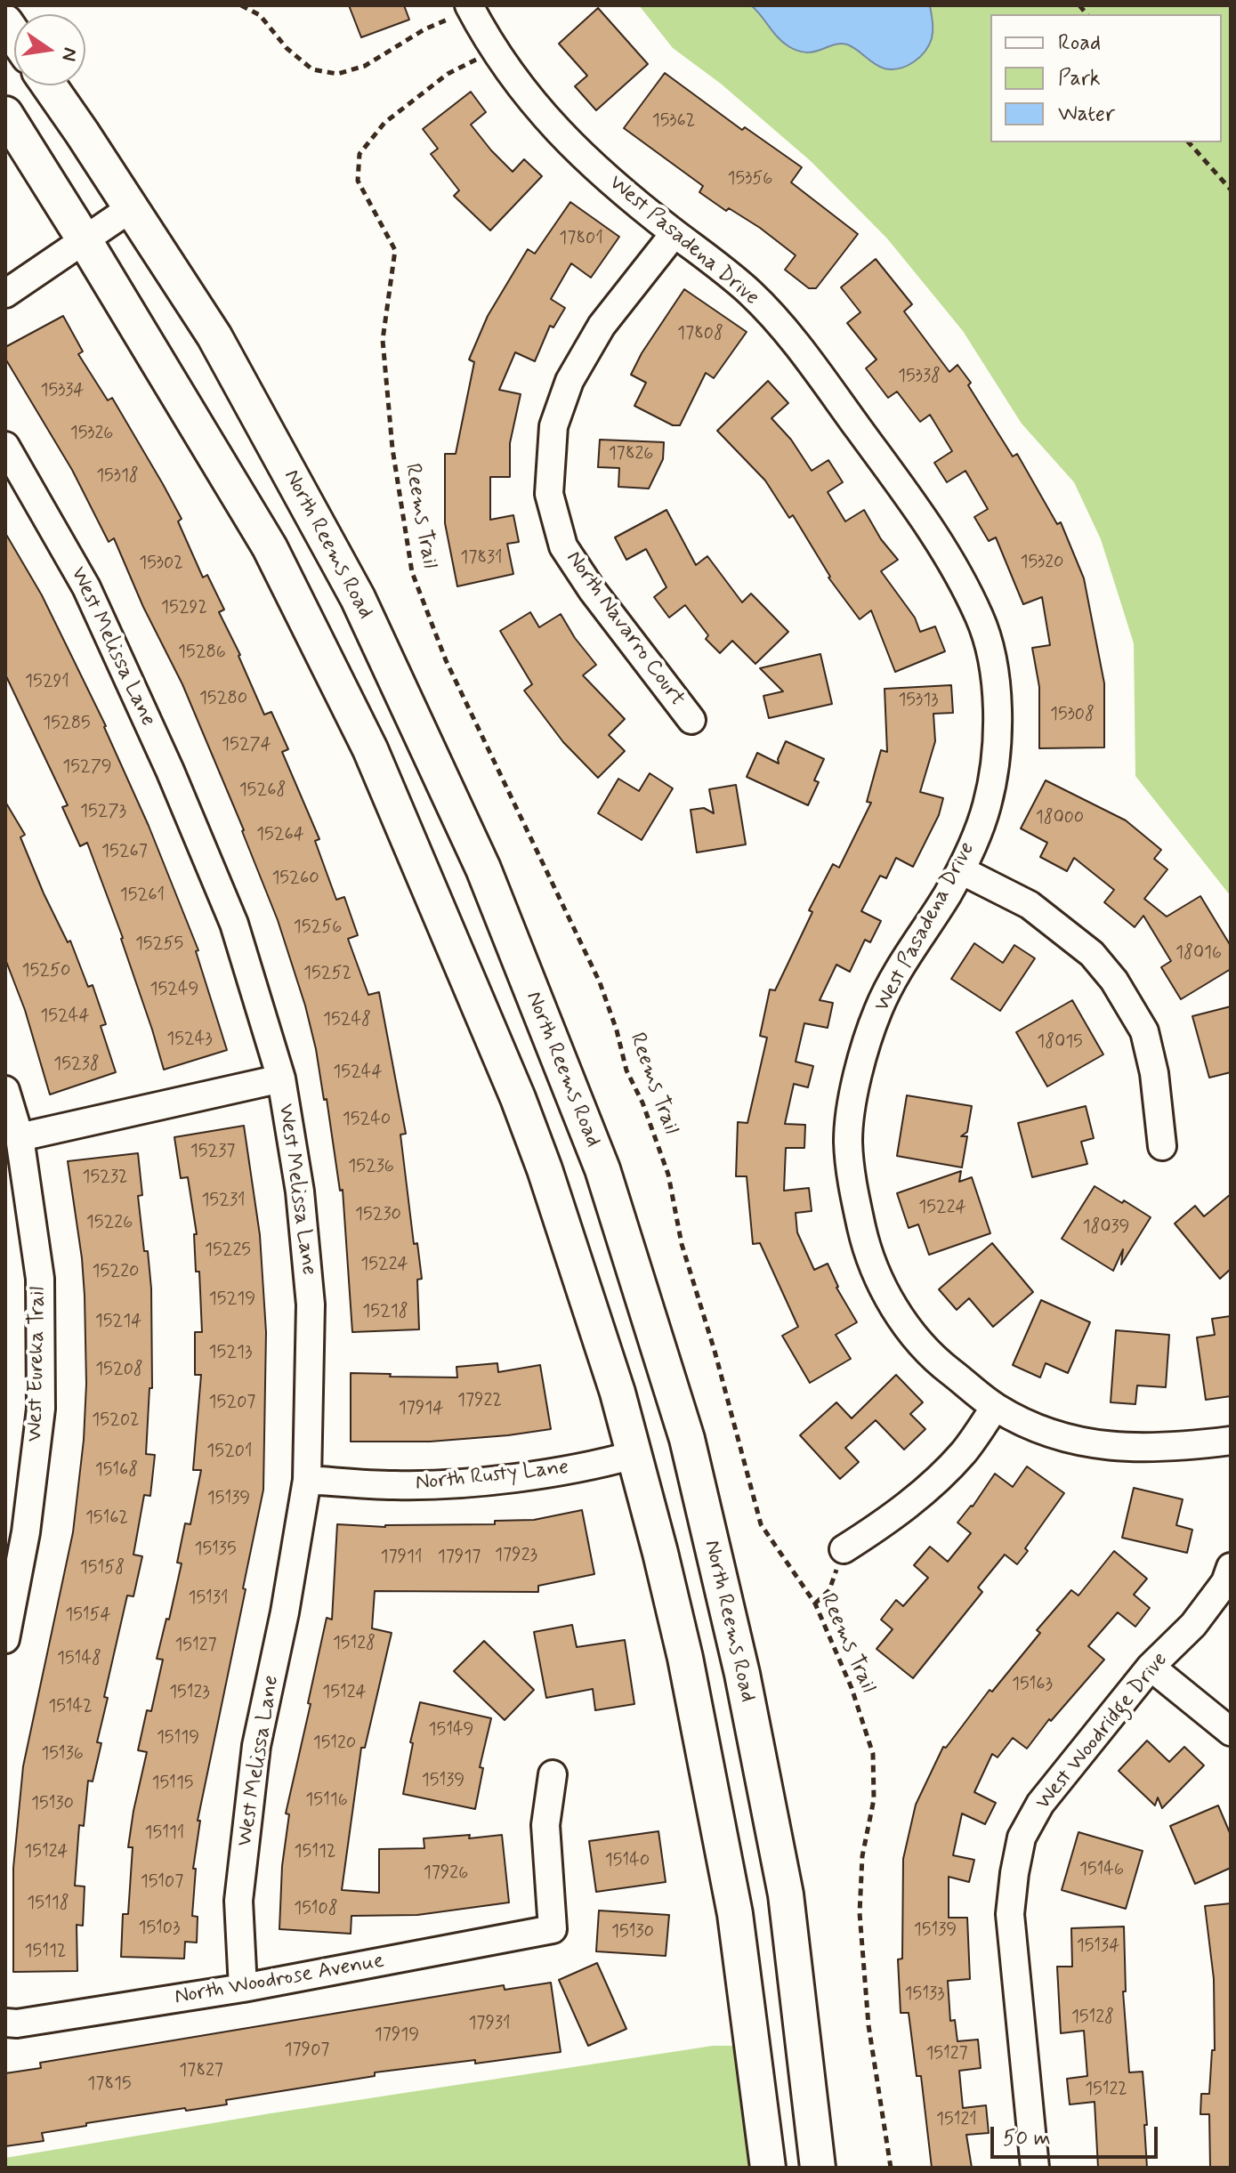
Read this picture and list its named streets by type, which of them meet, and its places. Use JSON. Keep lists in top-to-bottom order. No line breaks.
{"streets":{"main road":["North Reems Road"],"street":["West Pasadena Drive","North Navarro Court","West Melissa Lane","West Eureka Trail","North Rusty Lane","West Woodridge Drive","North Woodrose Avenue"],"path":["Reems Trail"]},"crossings":[["West Pasadena Drive","Reems Trail"],["West Pasadena Drive","North Navarro Court"],["West Melissa Lane","North Rusty Lane"],["West Melissa Lane","North Woodrose Avenue"]],"house_numbers":["15362","15356","17801","17808","15338","15334","15326","17826","15318","17831","15320","15302","15292","15286","15291","15280","15313","15308","15285","15274","15279","15268","15273","18000","15264","15267","15260","15261","15256","15255","18016","15250","15252","15249","15244","15248","15243","18015","15238","15244","15240","15237","15236","15232","15231","15224","15230","15226","18039","15225","15224","15220","15219","15218","15214","15213","15208","17922","15207","17914","15202","15201","15168","15139","15162","15135","17923","17911","17917","15158","15131","15154","15128","15127","15148","15163","15123","15124","15142","15149","15119","15120","15136","15139","15115","15116","15130","15111","15124","15112","15140","15146","17926","15107","15118","15108","15103","15139","15130","15134","15112","15133","15128","17931","17919","17907","15127","17827","17815","15122","15121"],"legend":["Road","Park","Water"],"scale_bar":"50 m","north":"right"}
